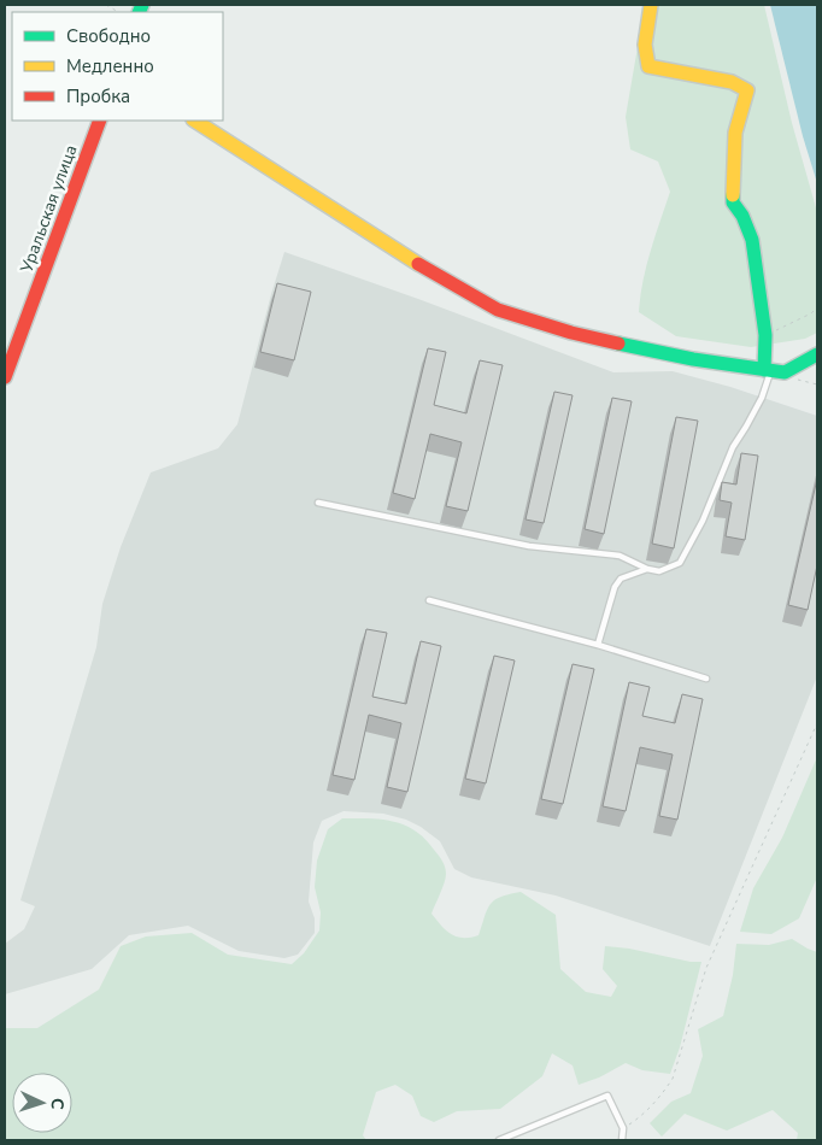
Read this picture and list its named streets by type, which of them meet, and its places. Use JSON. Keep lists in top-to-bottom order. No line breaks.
{"streets":{"street":["Уральская улица"]},"legend":["Свободно","Медленно","Пробка"],"north":"right"}
